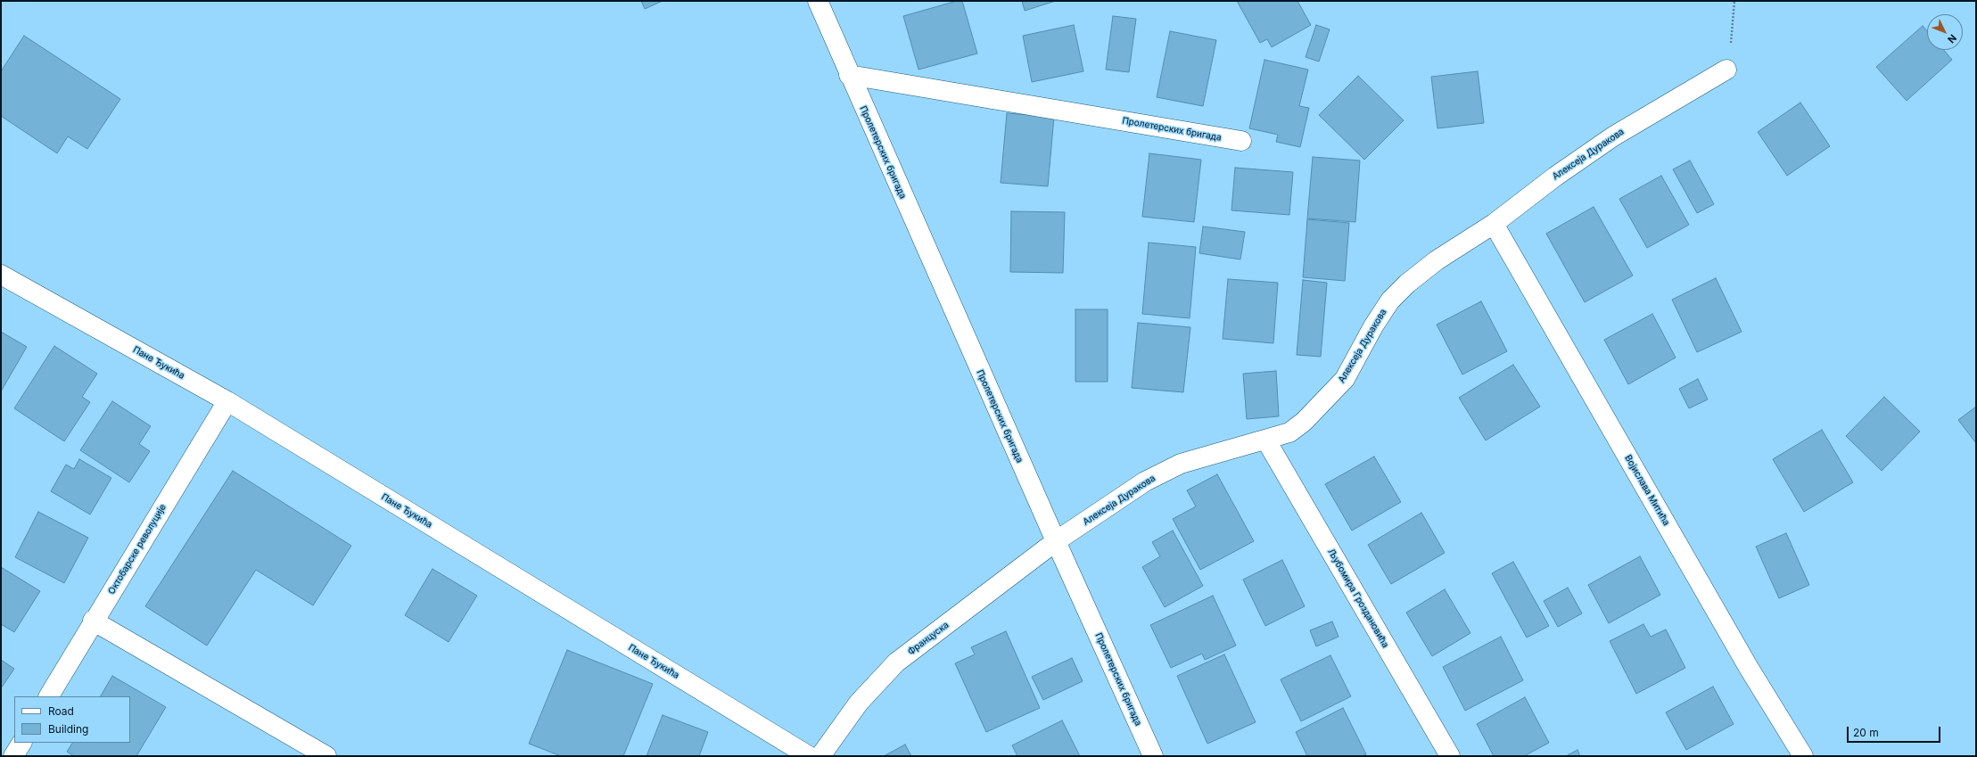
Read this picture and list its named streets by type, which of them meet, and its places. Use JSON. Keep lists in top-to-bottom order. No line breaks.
{"streets":{"street":["Пролетерских бригада","Алексеја Дуракова","Пане Ђукића","Војислава Митића","Октобарске револуције","Љубомира Гроздановића","Француска"]},"crossings":[["Пролетерских бригада","Алексеја Дуракова"],["Пролетерских бригада","Француска"],["Алексеја Дуракова","Војислава Митића"],["Алексеја Дуракова","Љубомира Гроздановића"],["Алексеја Дуракова","Француска"],["Пане Ђукића","Октобарске револуције"]],"legend":["Road","Building"],"scale_bar":"20 m","north":"bottom right"}
